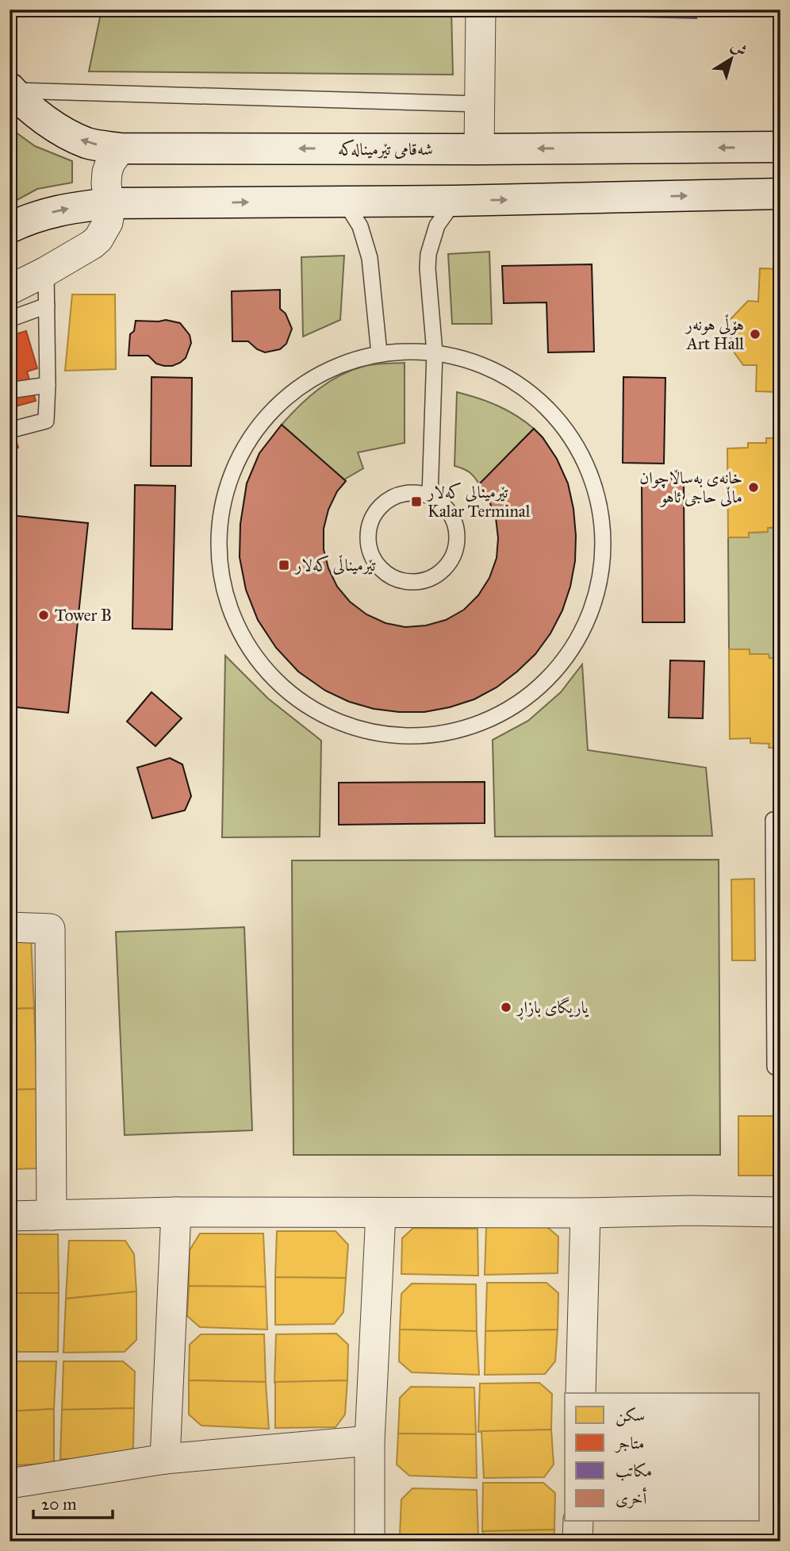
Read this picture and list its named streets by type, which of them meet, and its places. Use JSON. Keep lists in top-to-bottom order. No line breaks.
{"streets":{"main road":["شەقامی تێرمینالەکە"]},"places":{"other":["هۆڵی هونەر Art Hall","خانەی بەساڵاچوان ماڵی حاجی ئاهو","Tower B","یاریگای بازاڕ"],"transit":["تێرمینالی کەلار Kalar Terminal","تێرمیناڵی کەلار"]},"legend":["سكن","متاجر","مكاتب","أخرى"],"scale_bar":"20 m","north":"top right"}
